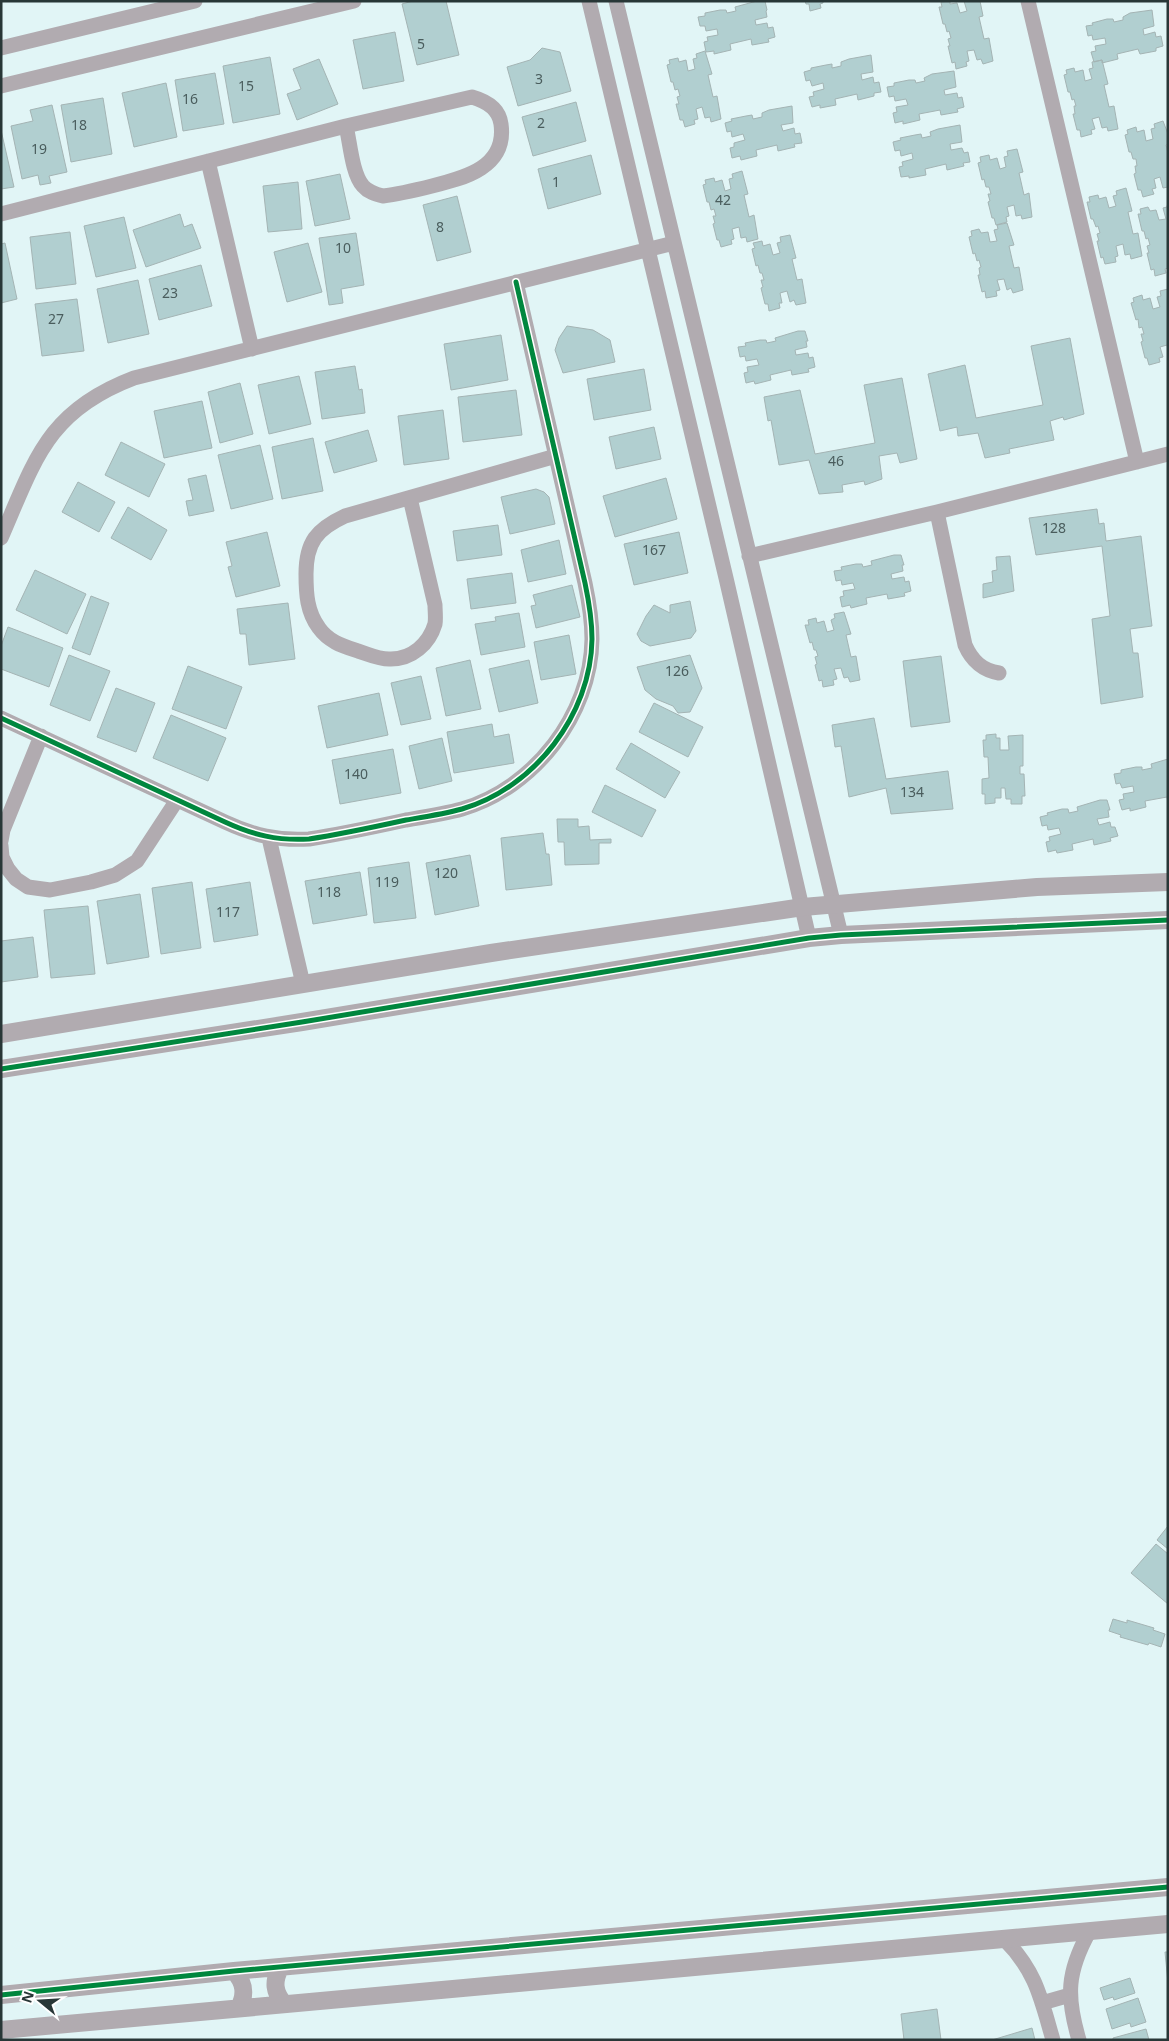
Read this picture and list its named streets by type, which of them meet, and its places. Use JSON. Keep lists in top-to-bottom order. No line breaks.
{"house_numbers":["5","3","15","16","2","18","19","1","42","8","10","23","27","46","128","167","126","140","134","120","119","118","117"],"north":"left"}
